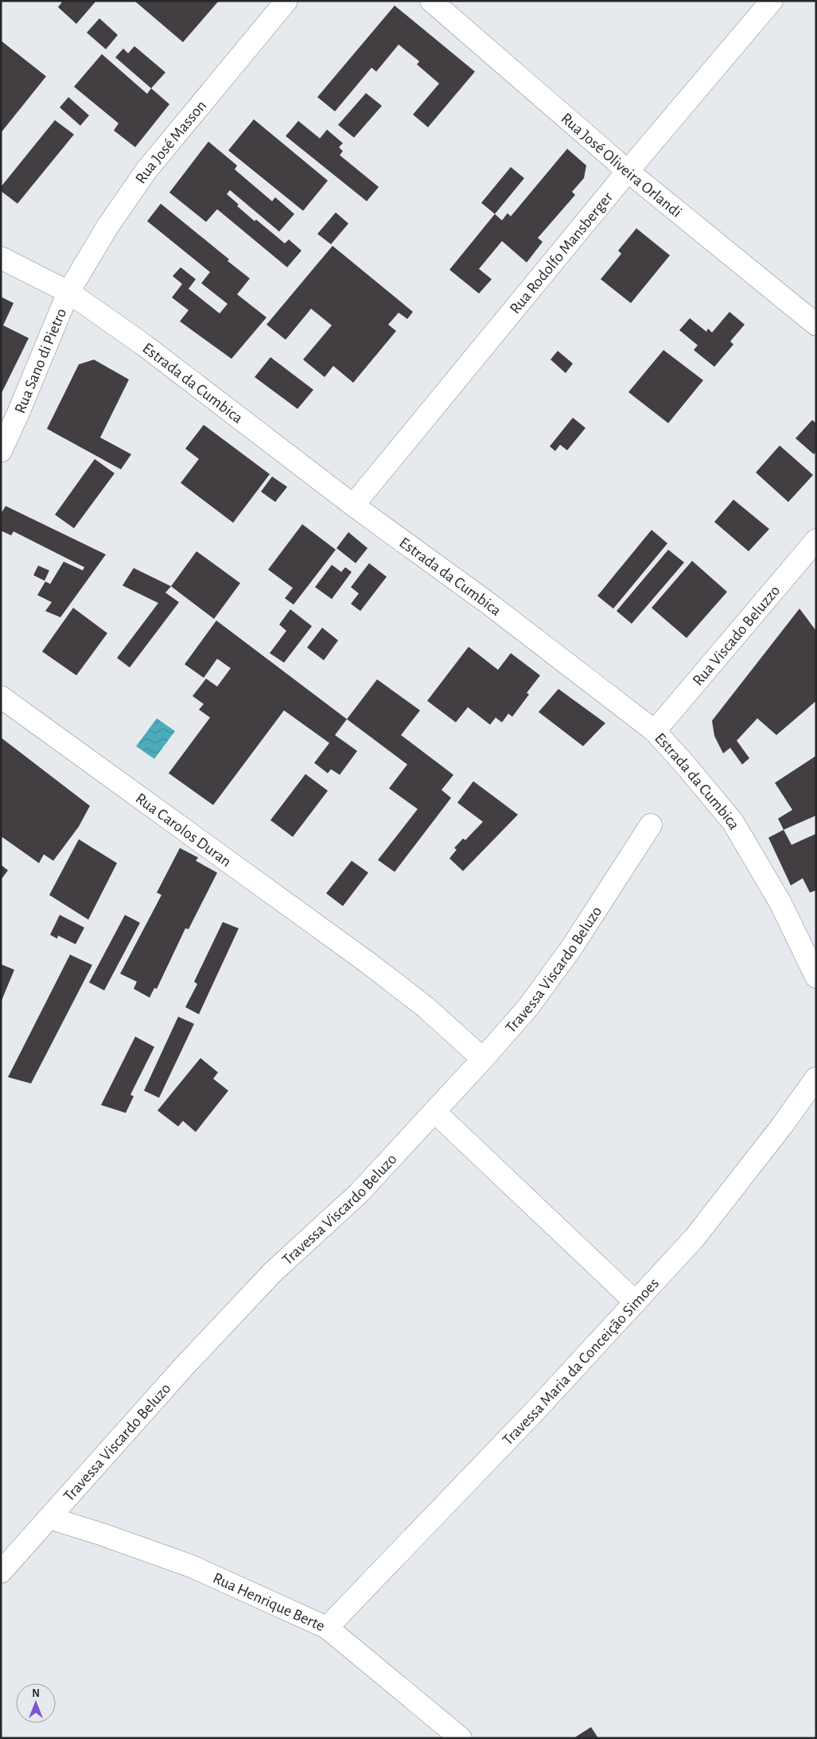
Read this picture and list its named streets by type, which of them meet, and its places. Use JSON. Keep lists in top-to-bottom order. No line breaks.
{"streets":{"street":["Rua José Masson","Rua José Oliveira Orlandi","Rua Rodolfo Mansberger","Rua Sano di Pietro","Estrada da Cumbica","Rua Viscado Beluzzo","Rua Carolos Duran","Travessa Viscardo Beluzo","Travessa Maria da Conceição Simoes","Rua Henrique Berte"]},"crossings":[["Rua José Masson","Rua Sano di Pietro"],["Rua José Masson","Estrada da Cumbica"],["Rua José Oliveira Orlandi","Rua Rodolfo Mansberger"],["Rua Rodolfo Mansberger","Estrada da Cumbica"],["Rua Sano di Pietro","Estrada da Cumbica"],["Estrada da Cumbica","Rua Viscado Beluzzo"],["Rua Carolos Duran","Travessa Viscardo Beluzo"],["Travessa Viscardo Beluzo","Rua Henrique Berte"],["Travessa Maria da Conceição Simoes","Rua Henrique Berte"]],"north":"top"}
